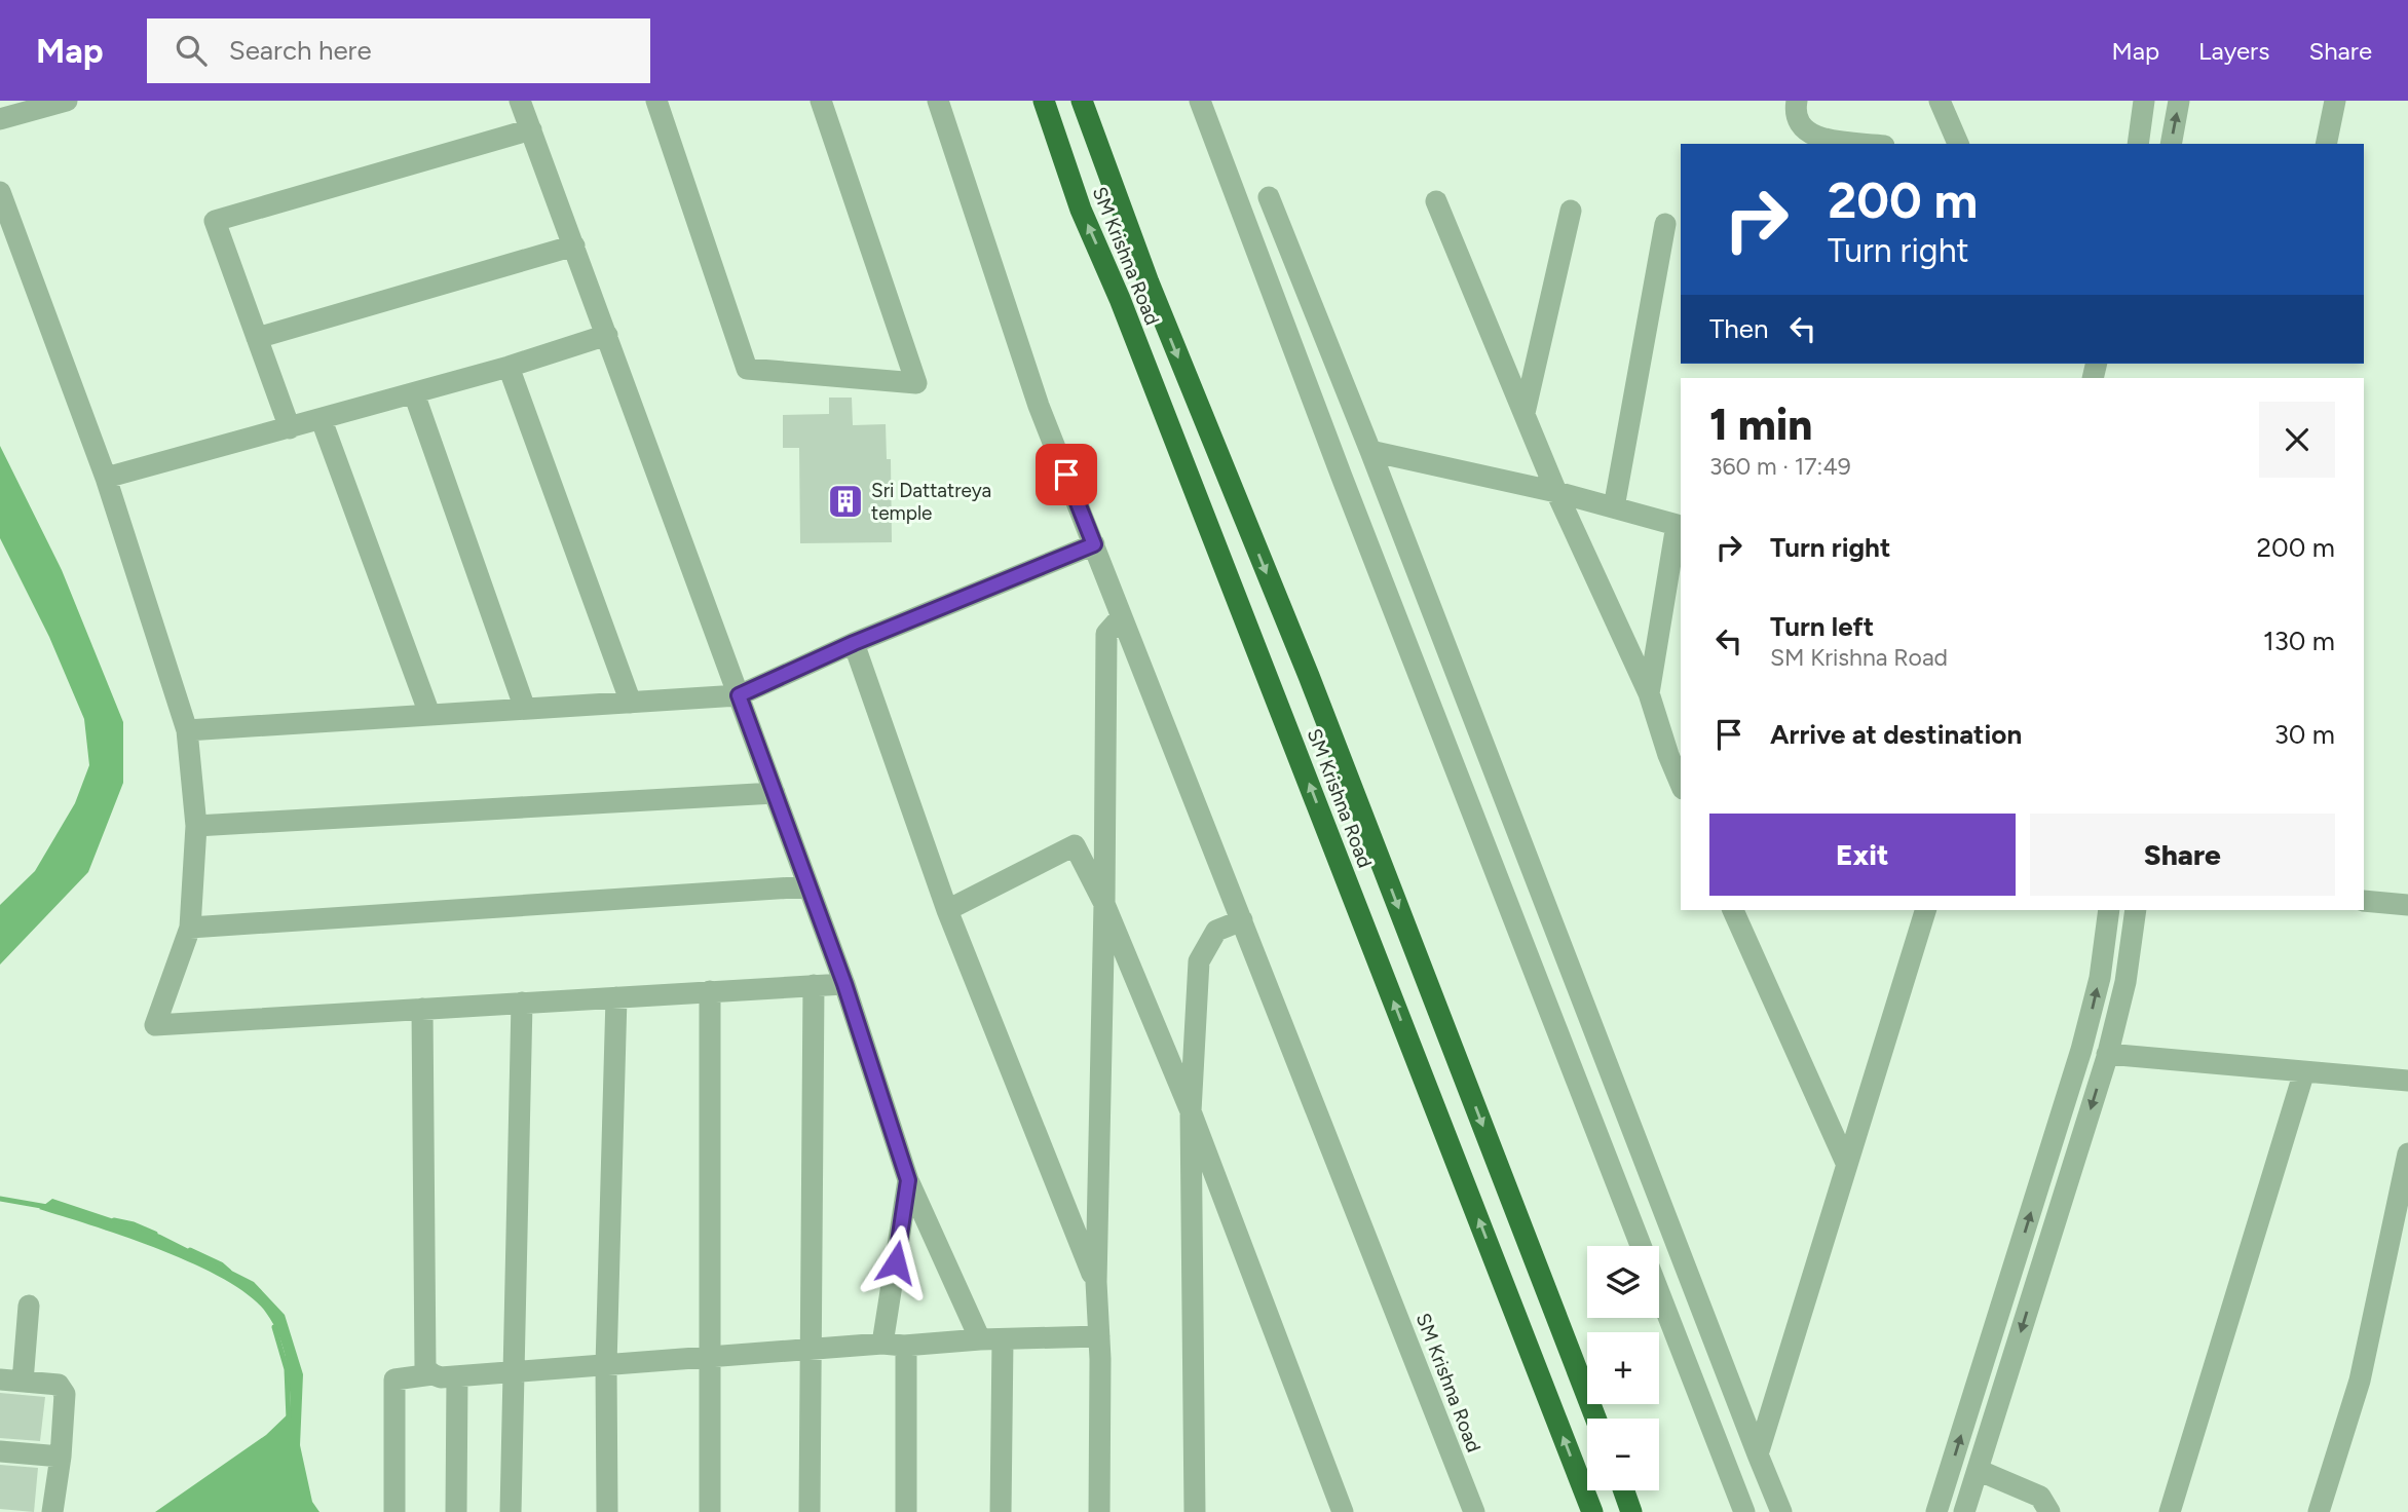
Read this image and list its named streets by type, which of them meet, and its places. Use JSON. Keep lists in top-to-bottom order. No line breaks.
{"streets":{"highway":["SM Krishna Road"]},"places":{"building":["Sri Dattatreya temple"]},"page":{"header":"Map","search":"Search here","nav":["Map","Layers","Share"],"turn":["200 m","Turn right"],"then":"Then","heading":["1 min","360 m · 17:49"],"list":[{"name":"Turn right","value":"200 m"},{"name":"Turn left","note":"SM Krishna Road","value":"130 m"},{"name":"Arrive at destination","value":"30 m"}],"buttons":["Exit","Share"],"map_buttons":["+","−"]}}
